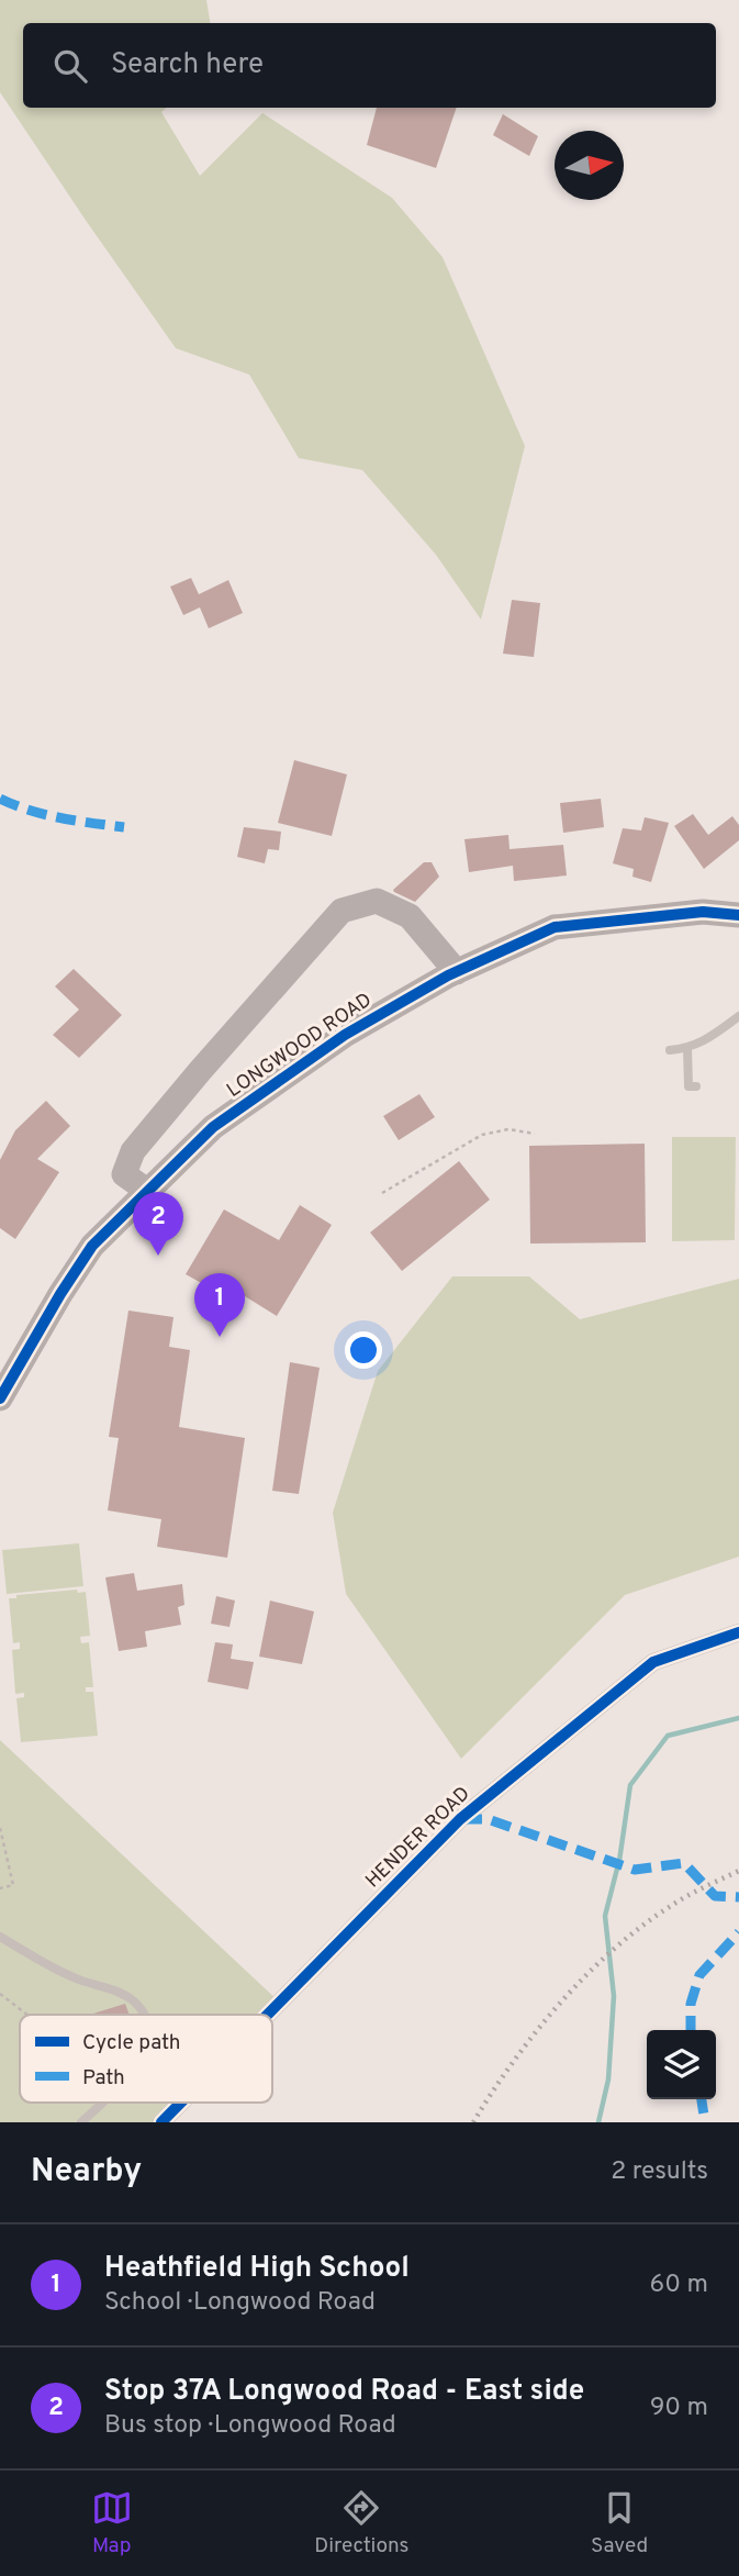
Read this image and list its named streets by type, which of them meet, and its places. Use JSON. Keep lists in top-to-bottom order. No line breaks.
{"streets":{"street":["LONGWOOD ROAD","HENDER ROAD"]},"legend":["Cycle path","Path"],"north":"right","page":{"search":"Search here","pins":["2","1"],"heading":["Nearby","2 results"],"list":[{"mark":"1","name":"Heathfield High School","note":"School · Longwood Road","value":"60 m"},{"mark":"2","name":"Stop 37A Longwood Road - East side","note":"Bus stop · Longwood Road","value":"90 m"}],"nav":["Map","Directions","Saved"]}}
